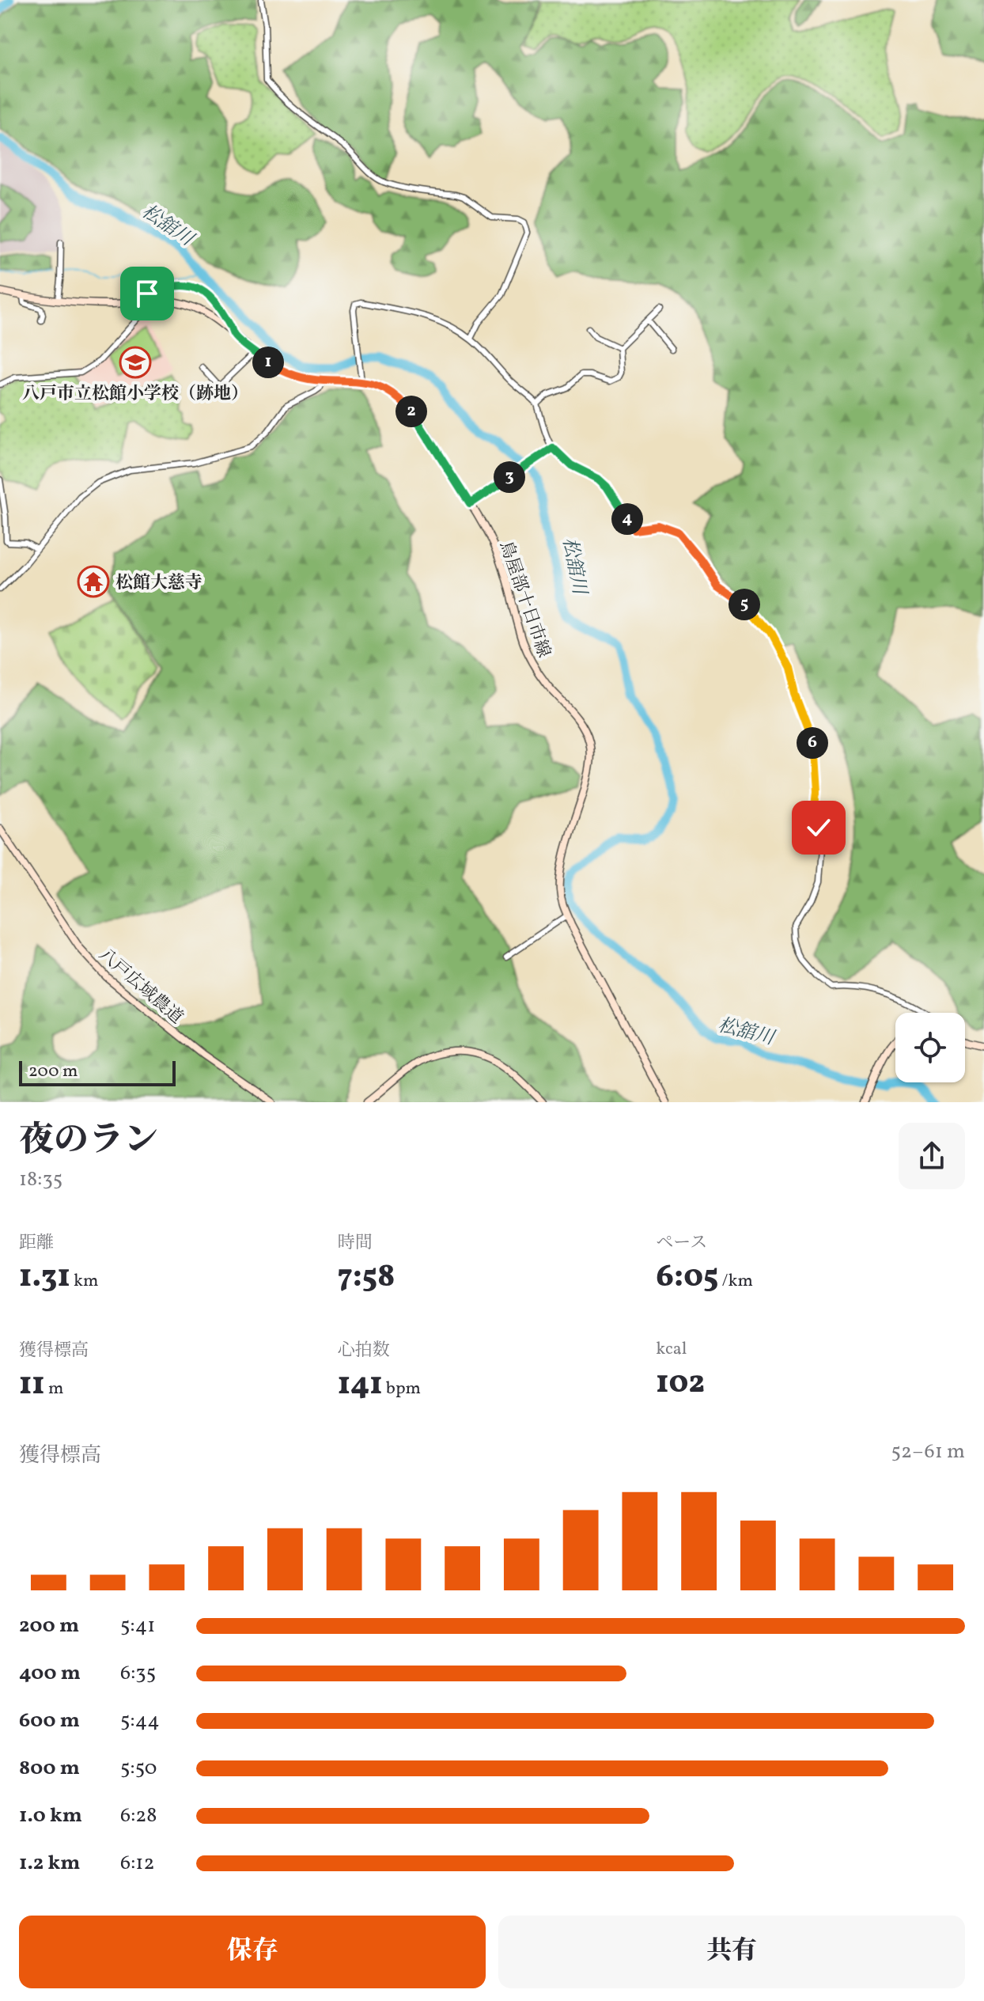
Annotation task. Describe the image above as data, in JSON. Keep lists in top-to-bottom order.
{
  "streets": {
    "main road": ["鳥屋部十日市線", "八戸広域農道"]
  },
  "water": ["松舘川"],
  "places": {
    "school or university": ["八戸市立松館小学校（跡地）"],
    "temple": ["松館大慈寺"]
  },
  "scale_bar": "200 m",
  "page": {
    "pins": [
      "1",
      "2",
      "3",
      "4",
      "5",
      "6"
    ],
    "scale": "200 m",
    "heading": ["夜のラン", "18:35"],
    "stats": [
      ["距離", "1.31 km"],
      ["時間", "7:58"],
      ["ペース", "6:05 /km"],
      ["獲得標高", "11 m"],
      ["心拍数", "141 bpm"],
      ["kcal", "102"]
    ],
    "chart": ["獲得標高", "52–61 m"],
    "list": [
      {
        "name": "200 m",
        "note": "5:41"
      },
      {
        "name": "400 m",
        "note": "6:35"
      },
      {
        "name": "600 m",
        "note": "5:44"
      },
      {
        "name": "800 m",
        "note": "5:50"
      },
      {
        "name": "1.0 km",
        "note": "6:28"
      },
      {
        "name": "1.2 km",
        "note": "6:12"
      }
    ],
    "buttons": ["保存", "共有"]
  }
}
